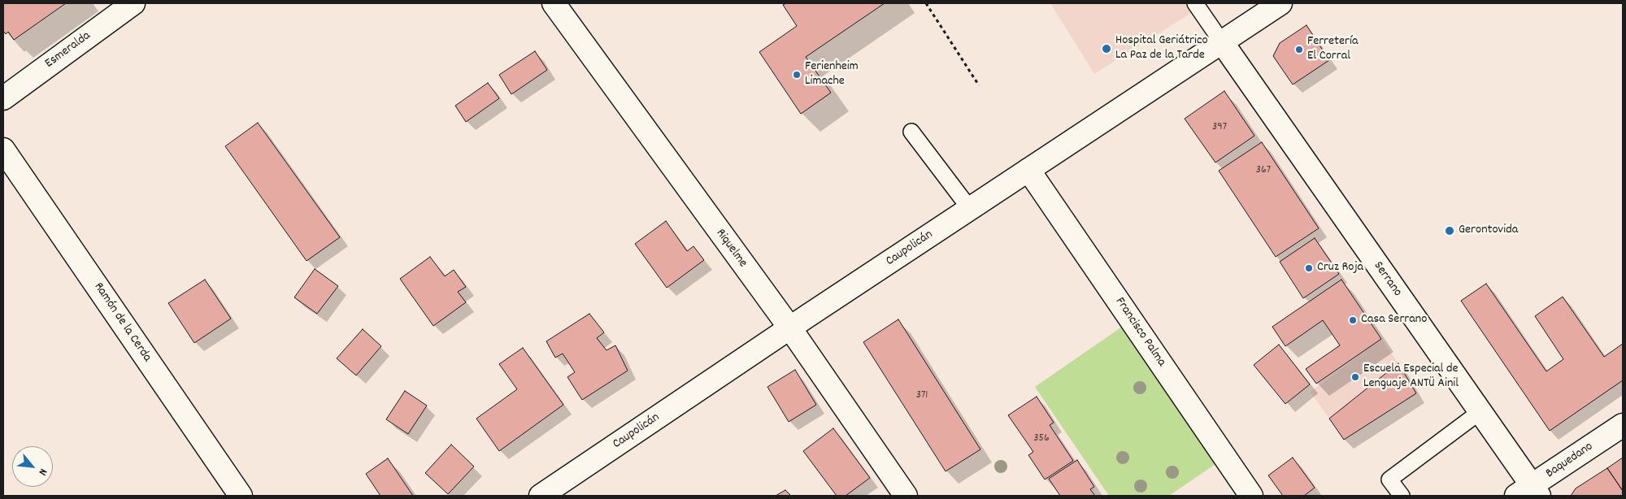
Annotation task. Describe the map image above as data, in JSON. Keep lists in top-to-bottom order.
{
  "streets": {
    "street": [
      "Esmeralda",
      "Riquelme",
      "Caupolicán",
      "Serrano",
      "Ramón de la Cerda",
      "Francisco Palma",
      "Baquedano"
    ]
  },
  "crossings": [
    ["Riquelme", "Caupolicán"],
    ["Caupolicán", "Serrano"],
    ["Caupolicán", "Francisco Palma"],
    ["Serrano", "Baquedano"]
  ],
  "places": [
    "Hospital Geriátrico La Paz de la Tarde",
    "Ferretería El Corral",
    "Ferienheim Limache",
    "Gerontovida",
    "Cruz Roja",
    "Casa Serrano",
    "Escuela Especial de Lenguaje ANTÜ Ainil"
  ],
  "house_numbers": [
    "397",
    "367",
    "371",
    "356"
  ],
  "north": "bottom right"
}
